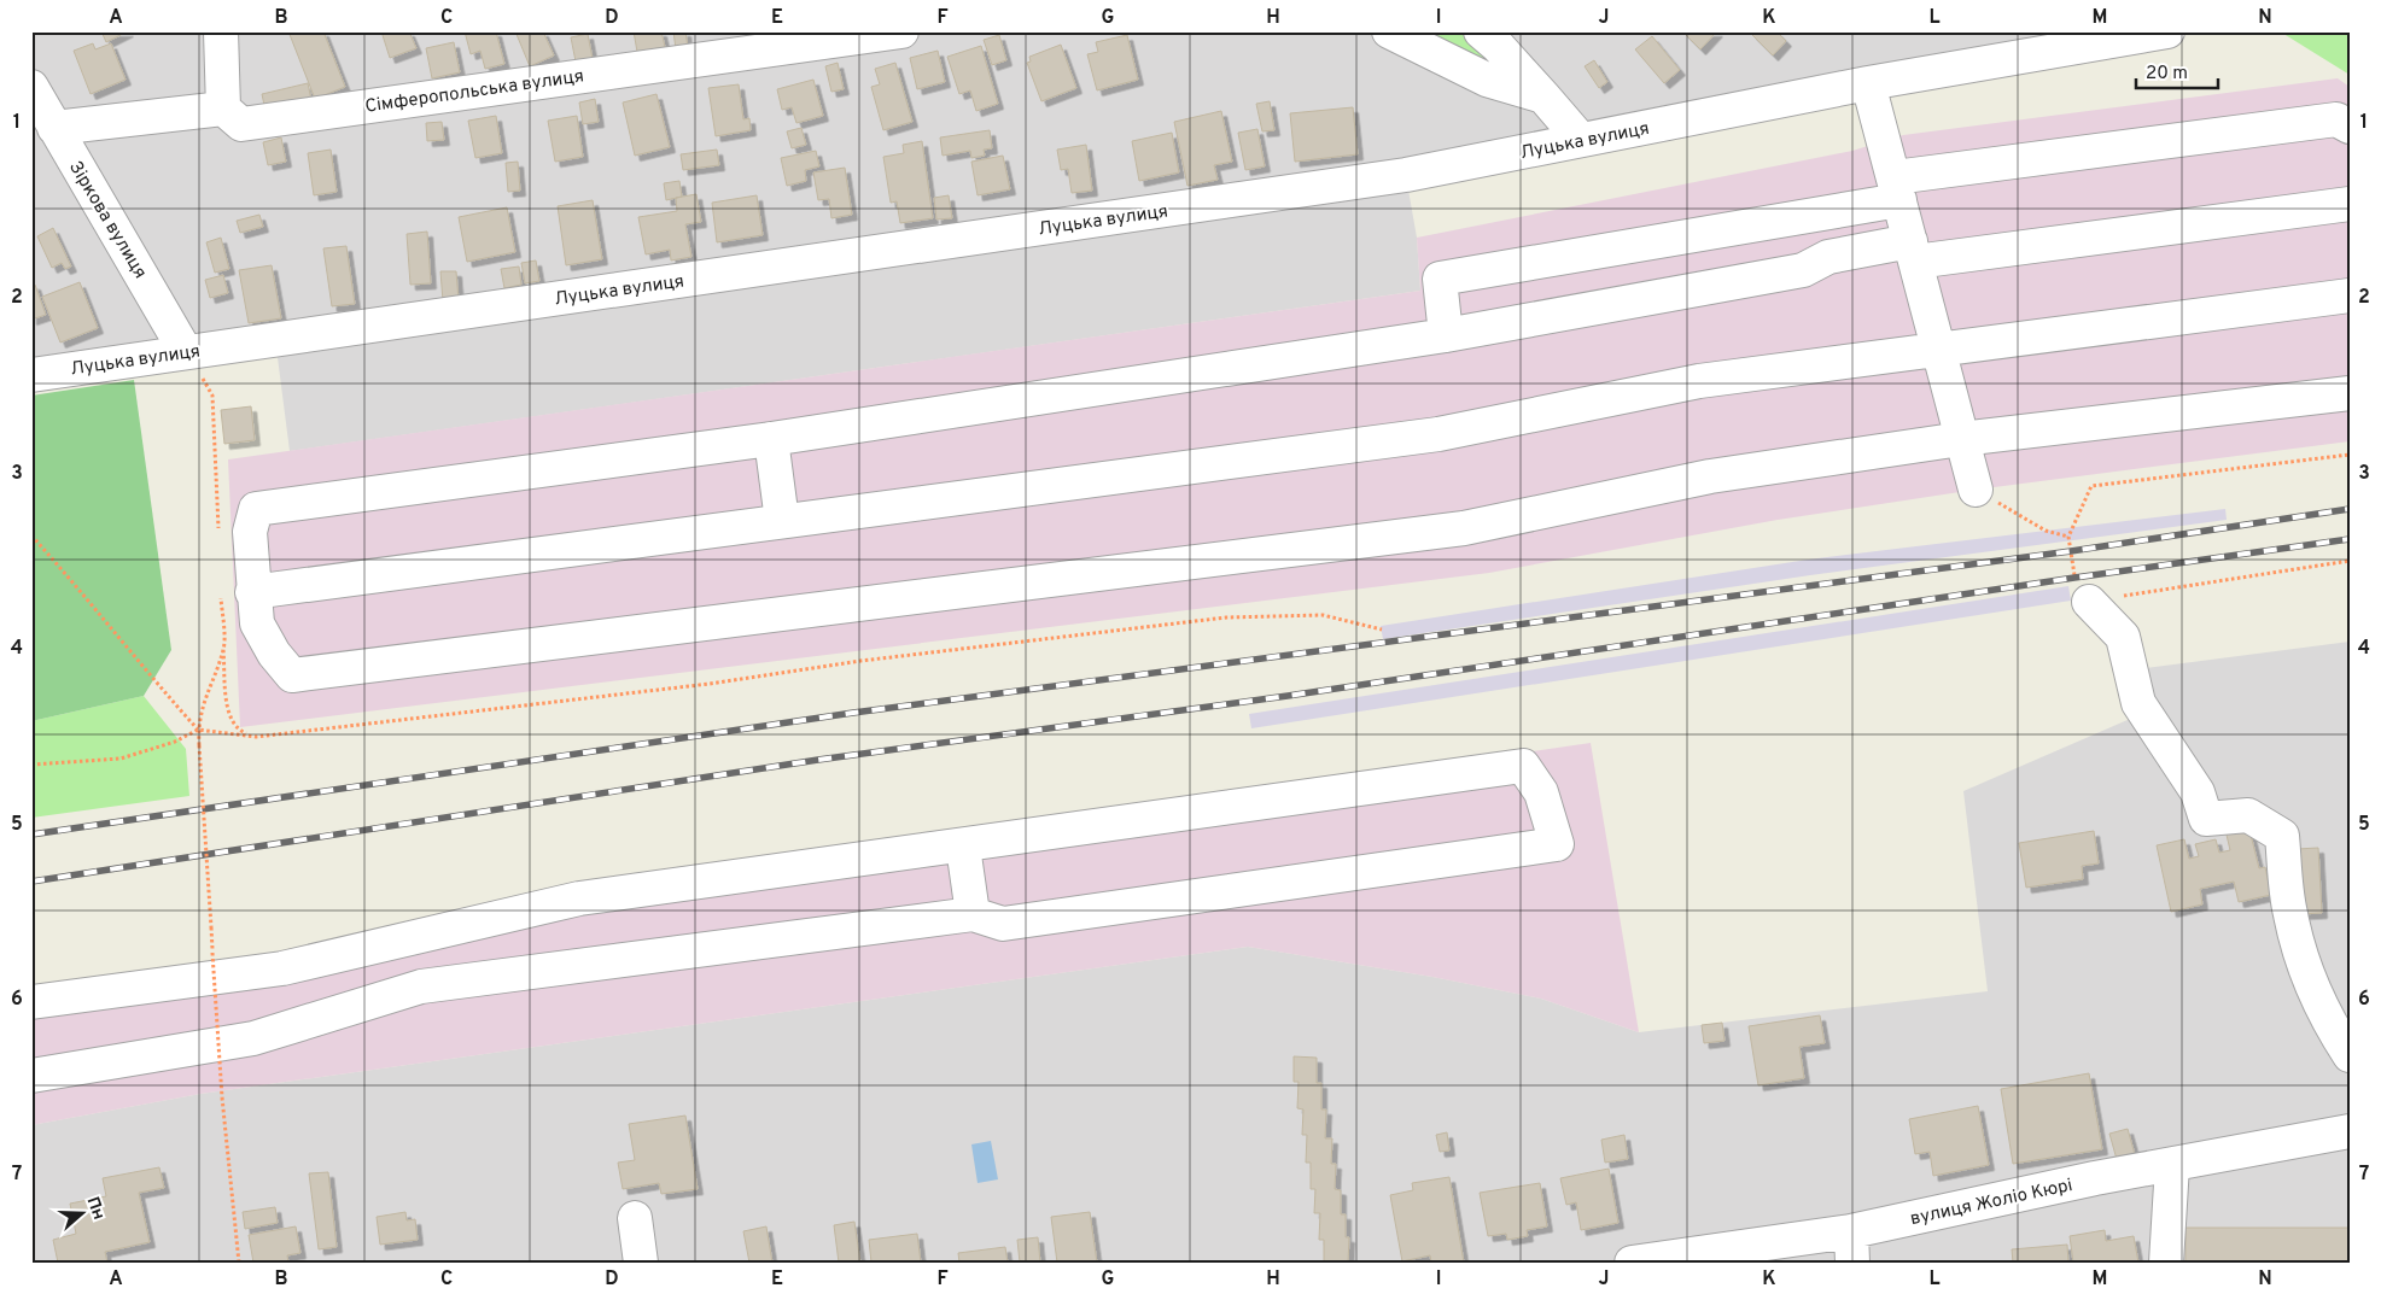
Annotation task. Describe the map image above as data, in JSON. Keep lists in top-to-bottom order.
{
  "streets": {
    "street": [
      "Сімферопольська вулиця",
      "Луцька вулиця",
      "Зіркова вулиця",
      "вулиця Жоліо Кюрі"
    ]
  },
  "crossings": [
    ["Луцька вулиця", "Зіркова вулиця"]
  ],
  "scale_bar": "20 m",
  "north": "right",
  "grid": {
    "columns": [
      "A",
      "B",
      "C",
      "D",
      "E",
      "F",
      "G",
      "H",
      "I",
      "J",
      "K",
      "L",
      "M",
      "N"
    ],
    "rows": [
      "1",
      "2",
      "3",
      "4",
      "5",
      "6",
      "7"
    ]
  }
}
